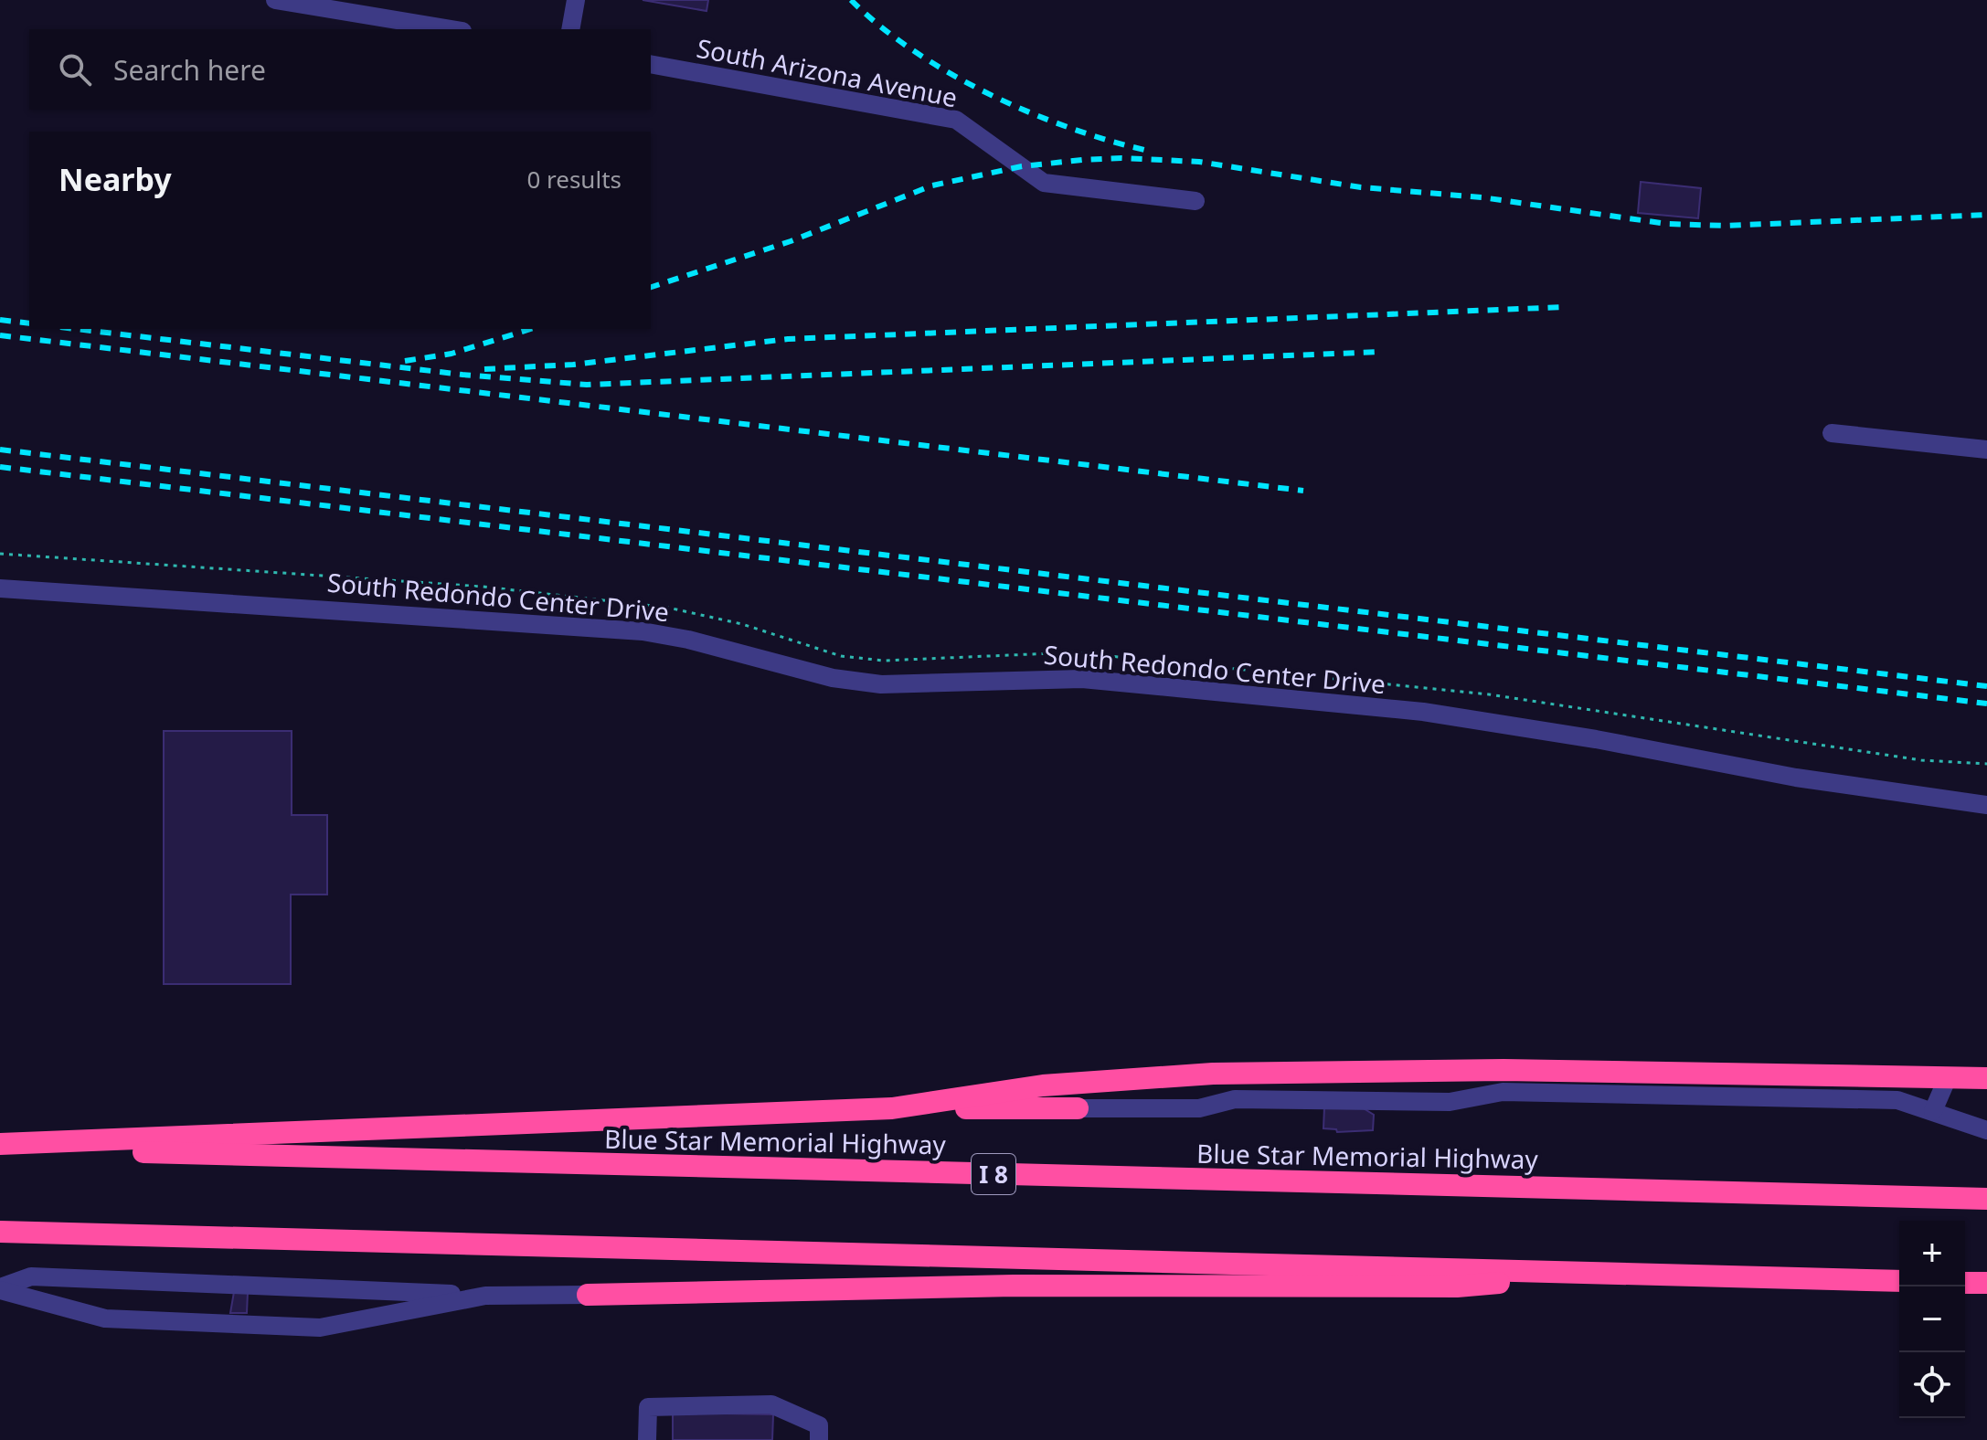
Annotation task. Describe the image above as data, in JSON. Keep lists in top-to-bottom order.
{
  "streets": {
    "highway": ["Blue Star Memorial Highway", "I 8"],
    "street": ["South Arizona Avenue", "South Redondo Center Drive"]
  },
  "page": {
    "search": "Search here",
    "heading": ["Nearby", "0 results"],
    "map_buttons": ["+", "−"]
  }
}
